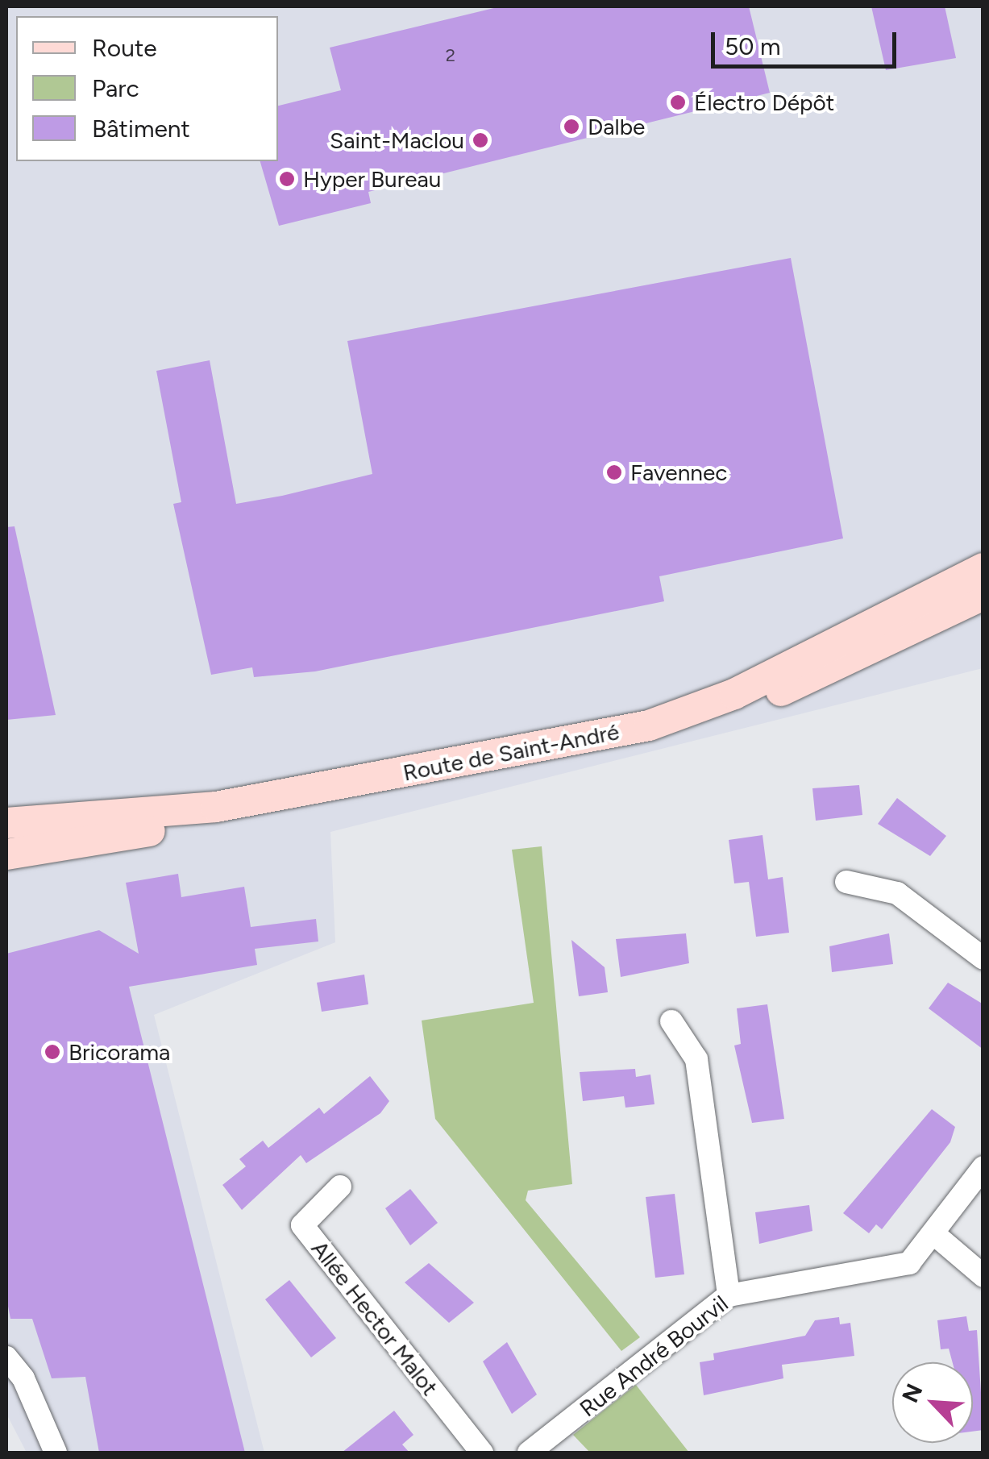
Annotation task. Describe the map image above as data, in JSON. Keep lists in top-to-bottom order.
{
  "streets": {
    "main road": ["Route de Saint-André"],
    "street": ["Allée Hector Malot", "Rue André Bourvil"]
  },
  "places": [
    "Électro Dépôt",
    "Dalbe",
    "Saint-Maclou",
    "Hyper Bureau",
    "Favennec",
    "Bricorama"
  ],
  "house_numbers": ["2"],
  "legend": ["Route", "Parc", "Bâtiment"],
  "scale_bar": "50 m",
  "north": "top left"
}
